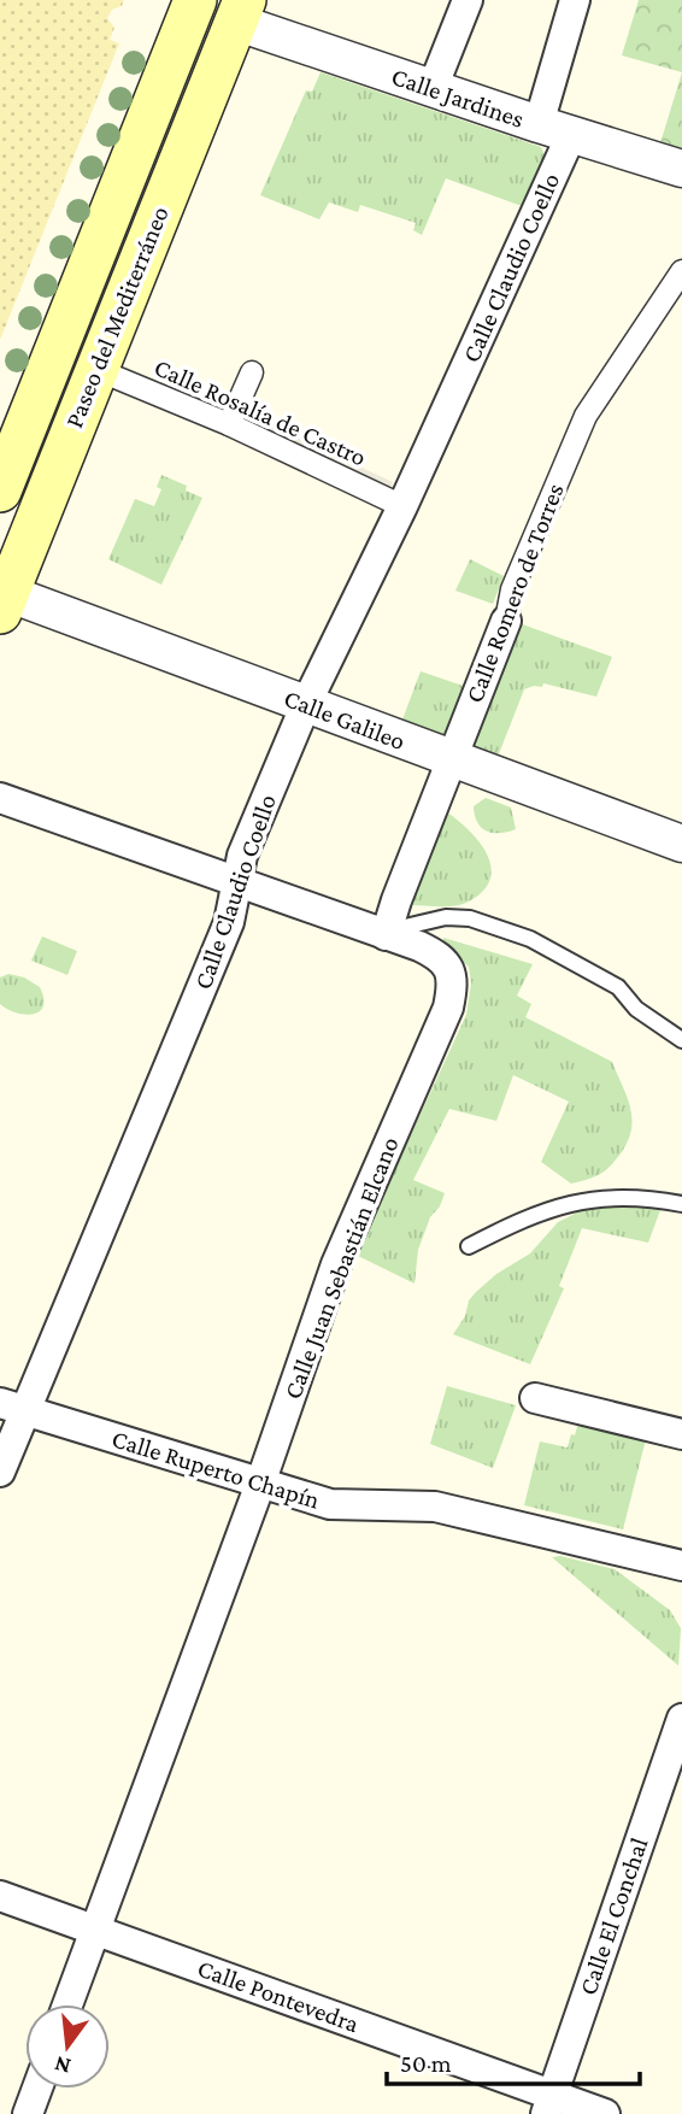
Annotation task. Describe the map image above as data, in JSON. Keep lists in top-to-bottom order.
{
  "streets": {
    "main road": ["Paseo del Mediterráneo"],
    "street": [
      "Calle Jardines",
      "Calle Claudio Coello",
      "Calle Rosalía de Castro",
      "Calle Romero de Torres",
      "Calle Galileo",
      "Calle Juan Sebastián Elcano",
      "Calle Ruperto Chapín",
      "Calle El Conchal",
      "Calle Pontevedra"
    ]
  },
  "crossings": [
    ["Calle Jardines", "Calle Claudio Coello"],
    ["Calle Jardines", "Paseo del Mediterráneo"],
    ["Calle Claudio Coello", "Calle Rosalía de Castro"],
    ["Calle Claudio Coello", "Calle Galileo"],
    ["Calle Claudio Coello", "Calle Juan Sebastián Elcano"],
    ["Calle Claudio Coello", "Calle Ruperto Chapín"],
    ["Paseo del Mediterráneo", "Calle Rosalía de Castro"],
    ["Paseo del Mediterráneo", "Calle Galileo"],
    ["Calle Romero de Torres", "Calle Galileo"],
    ["Calle Romero de Torres", "Calle Juan Sebastián Elcano"],
    ["Calle Juan Sebastián Elcano", "Calle Ruperto Chapín"],
    ["Calle Juan Sebastián Elcano", "Calle Pontevedra"],
    ["Calle El Conchal", "Calle Pontevedra"]
  ],
  "scale_bar": "50 m",
  "north": "bottom"
}
